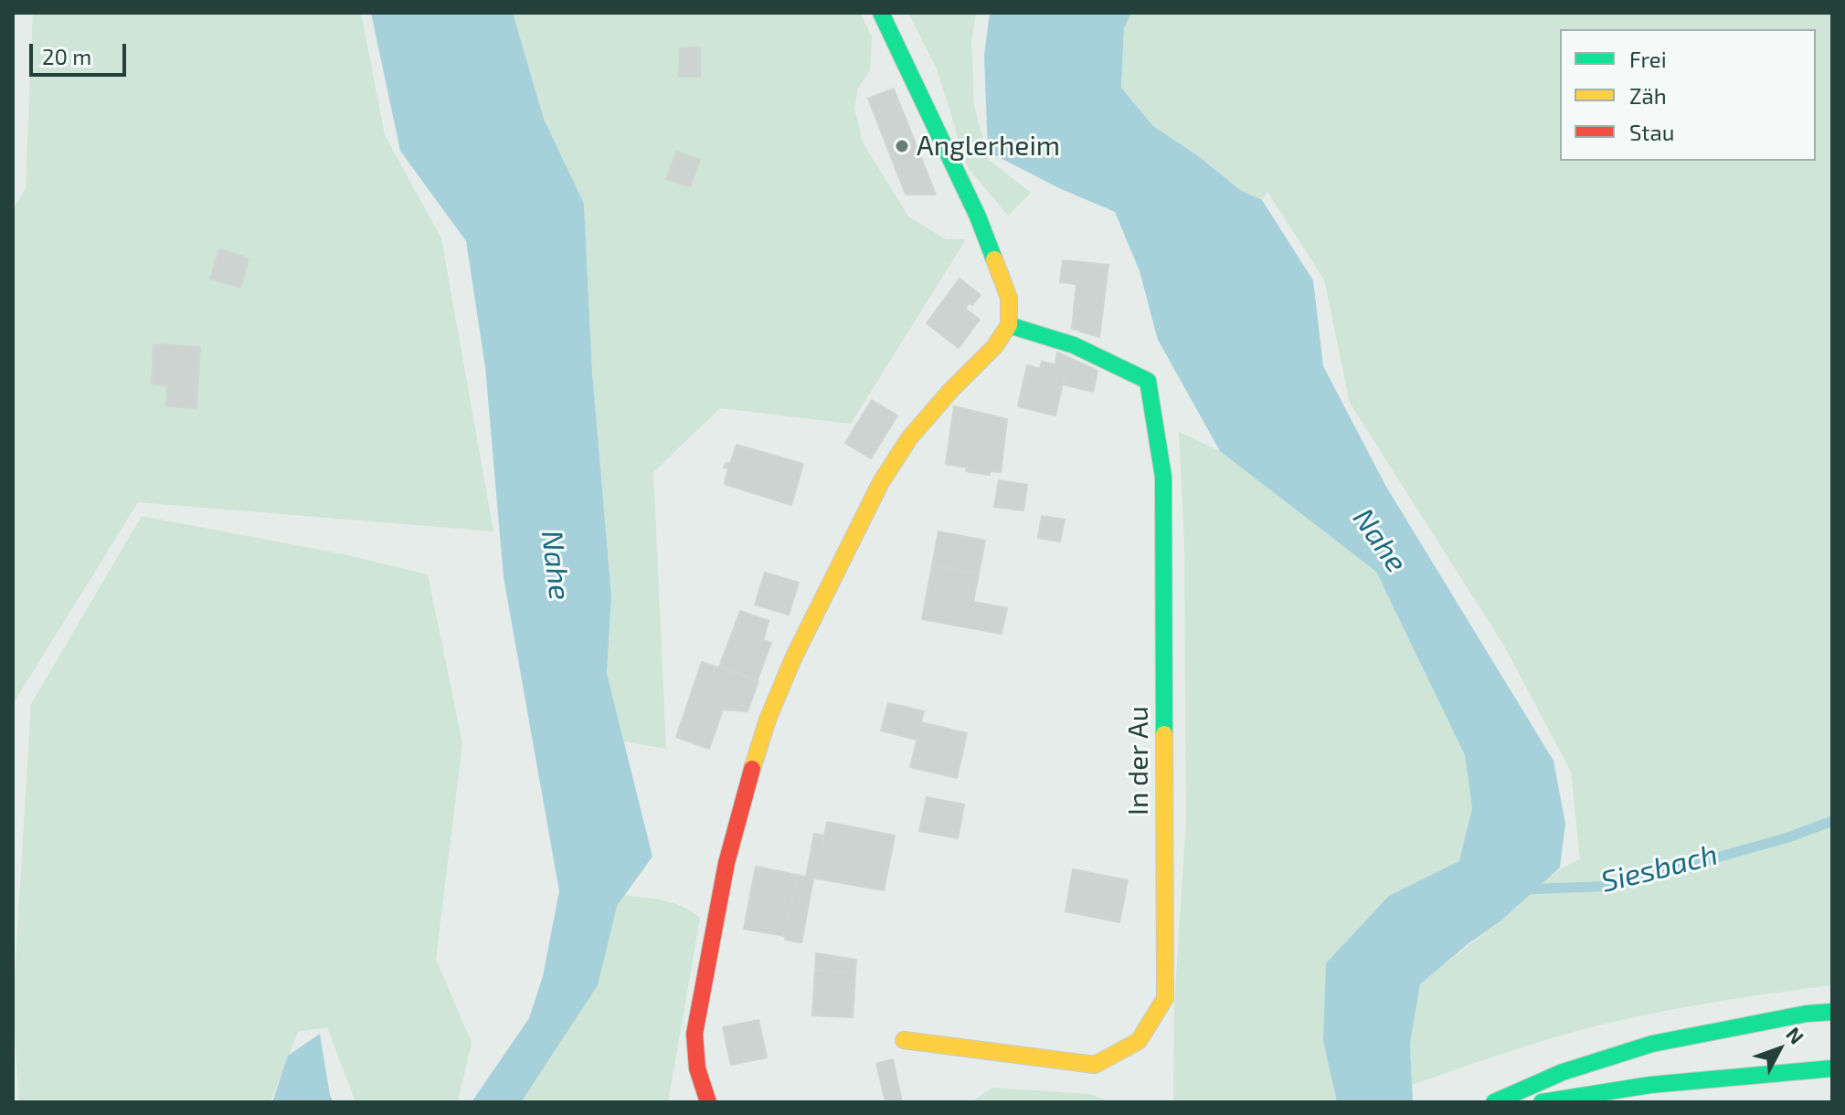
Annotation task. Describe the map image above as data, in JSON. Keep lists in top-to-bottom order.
{
  "streets": {
    "street": ["In der Au"]
  },
  "water": ["Nahe", "Siesbach"],
  "places": ["Anglerheim"],
  "legend": ["Frei", "Zäh", "Stau"],
  "scale_bar": "20 m",
  "north": "top right"
}
